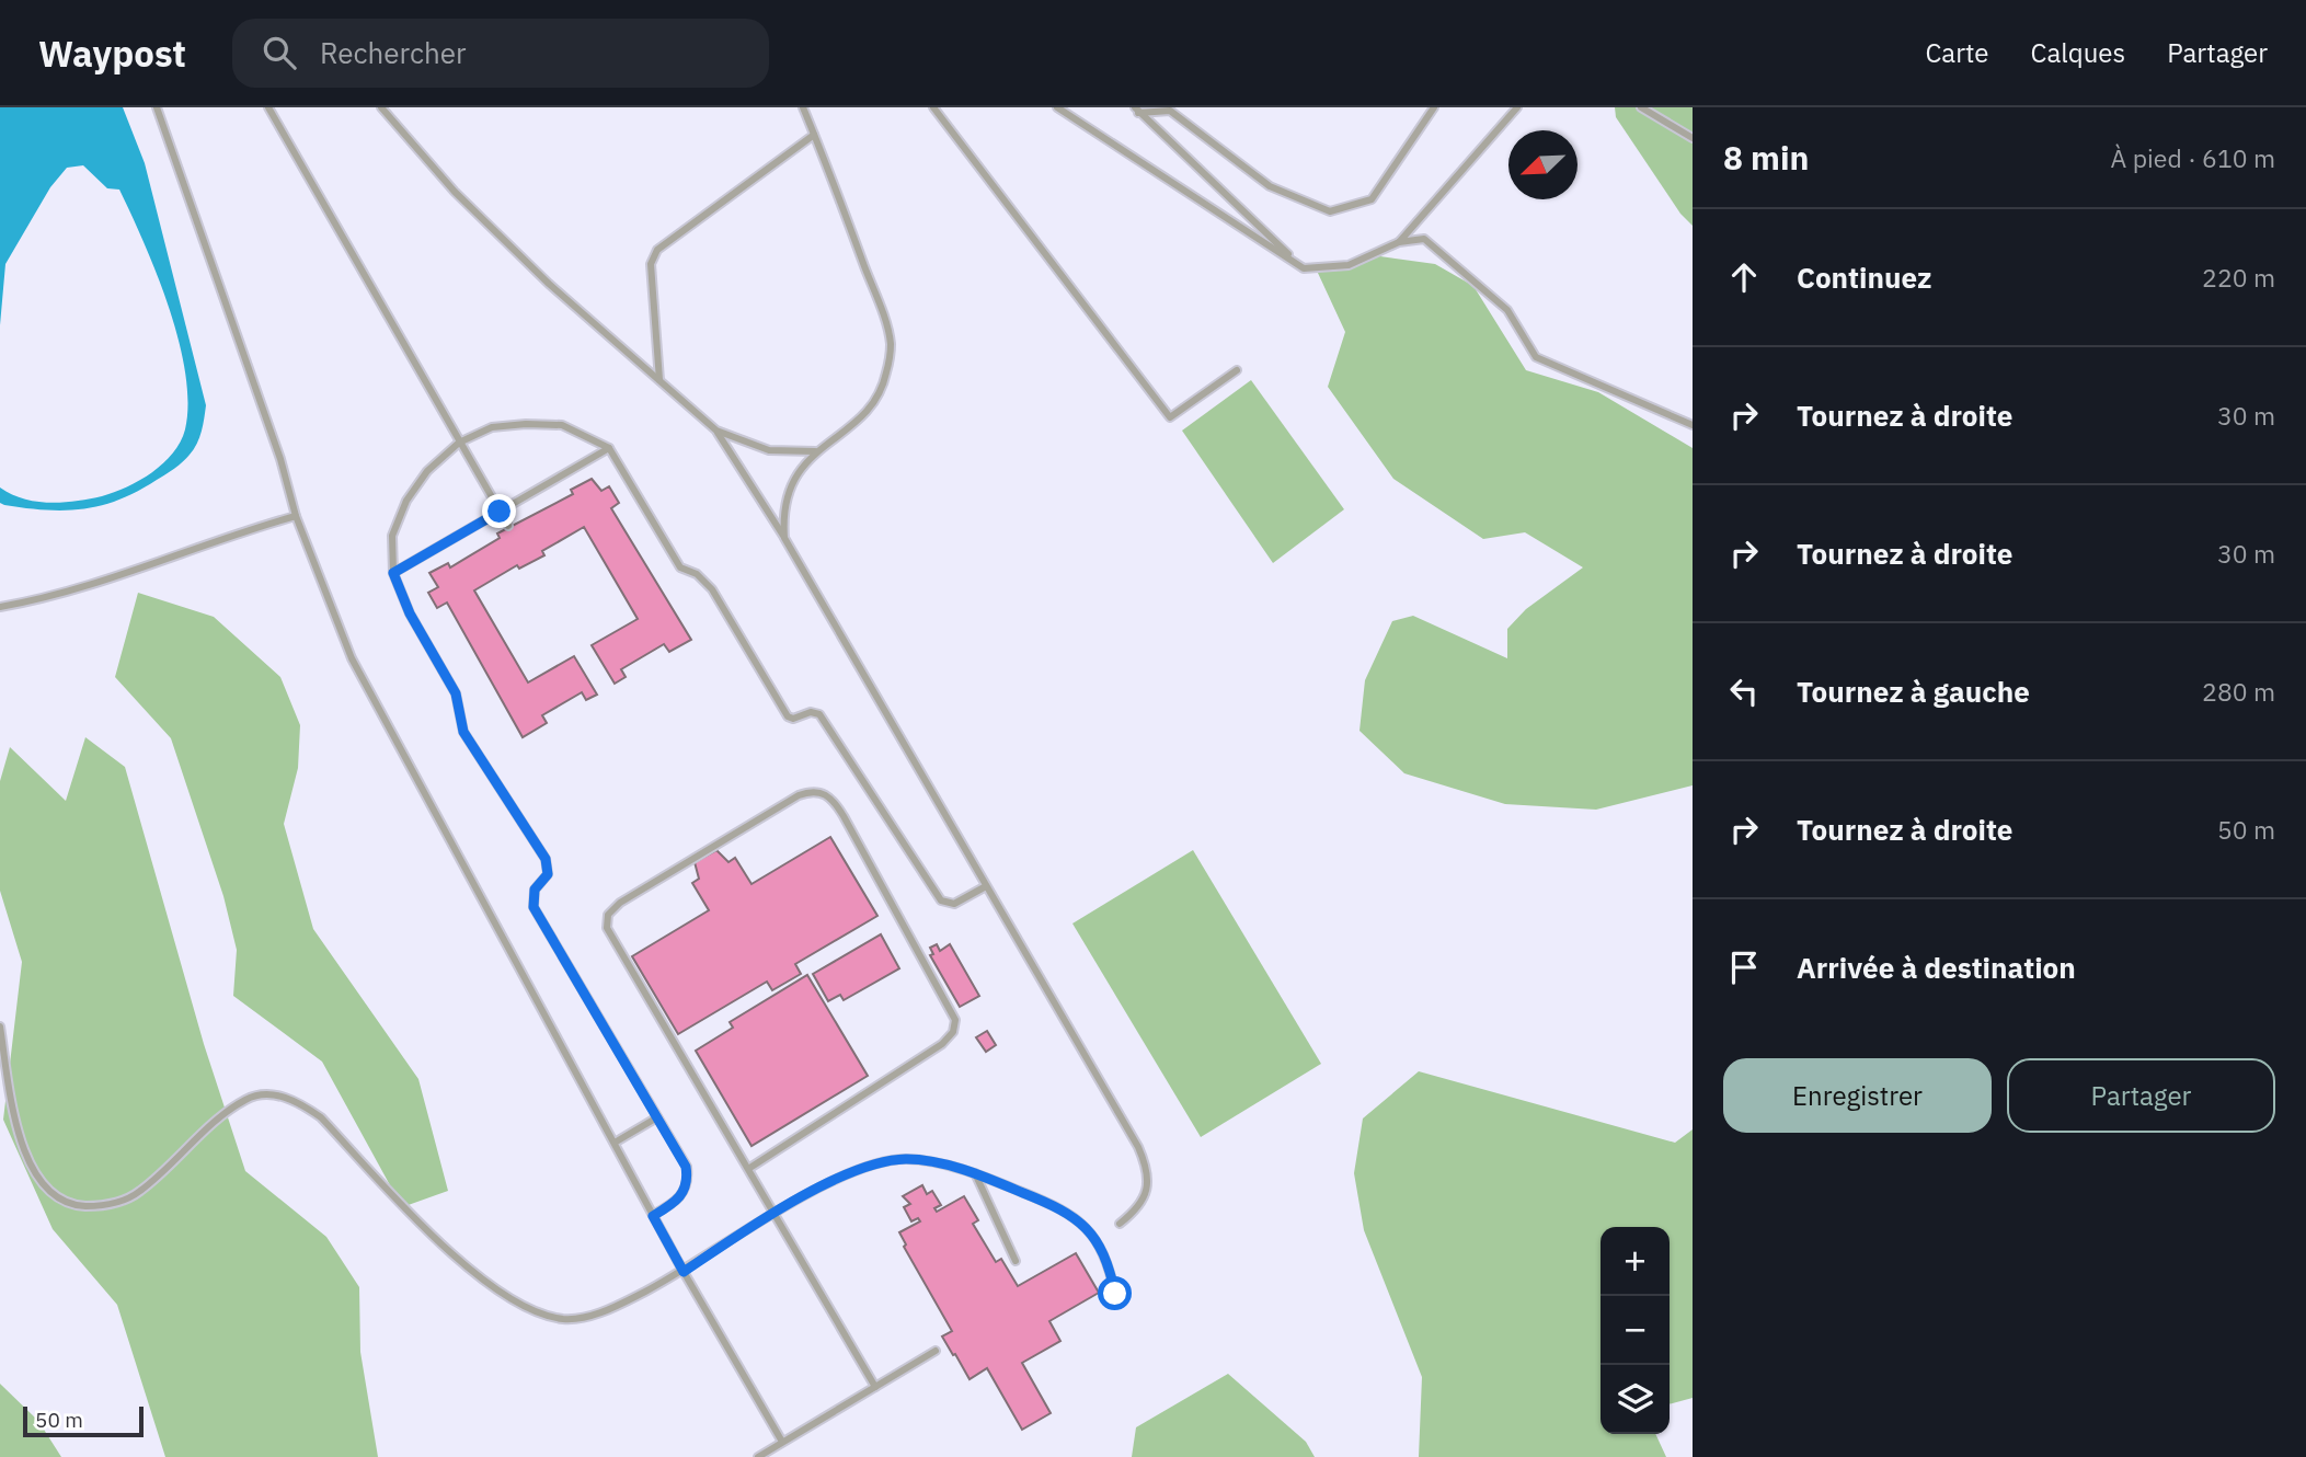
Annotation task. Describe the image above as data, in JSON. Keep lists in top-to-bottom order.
{
  "scale_bar": "50 m",
  "north": "bottom left",
  "page": {
    "header": "Waypost",
    "search": "Rechercher",
    "nav": ["Carte", "Calques", "Partager"],
    "heading": ["8 min", "À pied · 610 m"],
    "list": [
      ["Continuez", "220 m"],
      ["Tournez à droite", "30 m"],
      ["Tournez à droite", "30 m"],
      ["Tournez à gauche", "280 m"],
      ["Tournez à droite", "50 m"],
      "Arrivée à destination"
    ],
    "buttons": ["Enregistrer", "Partager"],
    "map_buttons": ["+", "−"],
    "scale": "50 m"
  }
}
